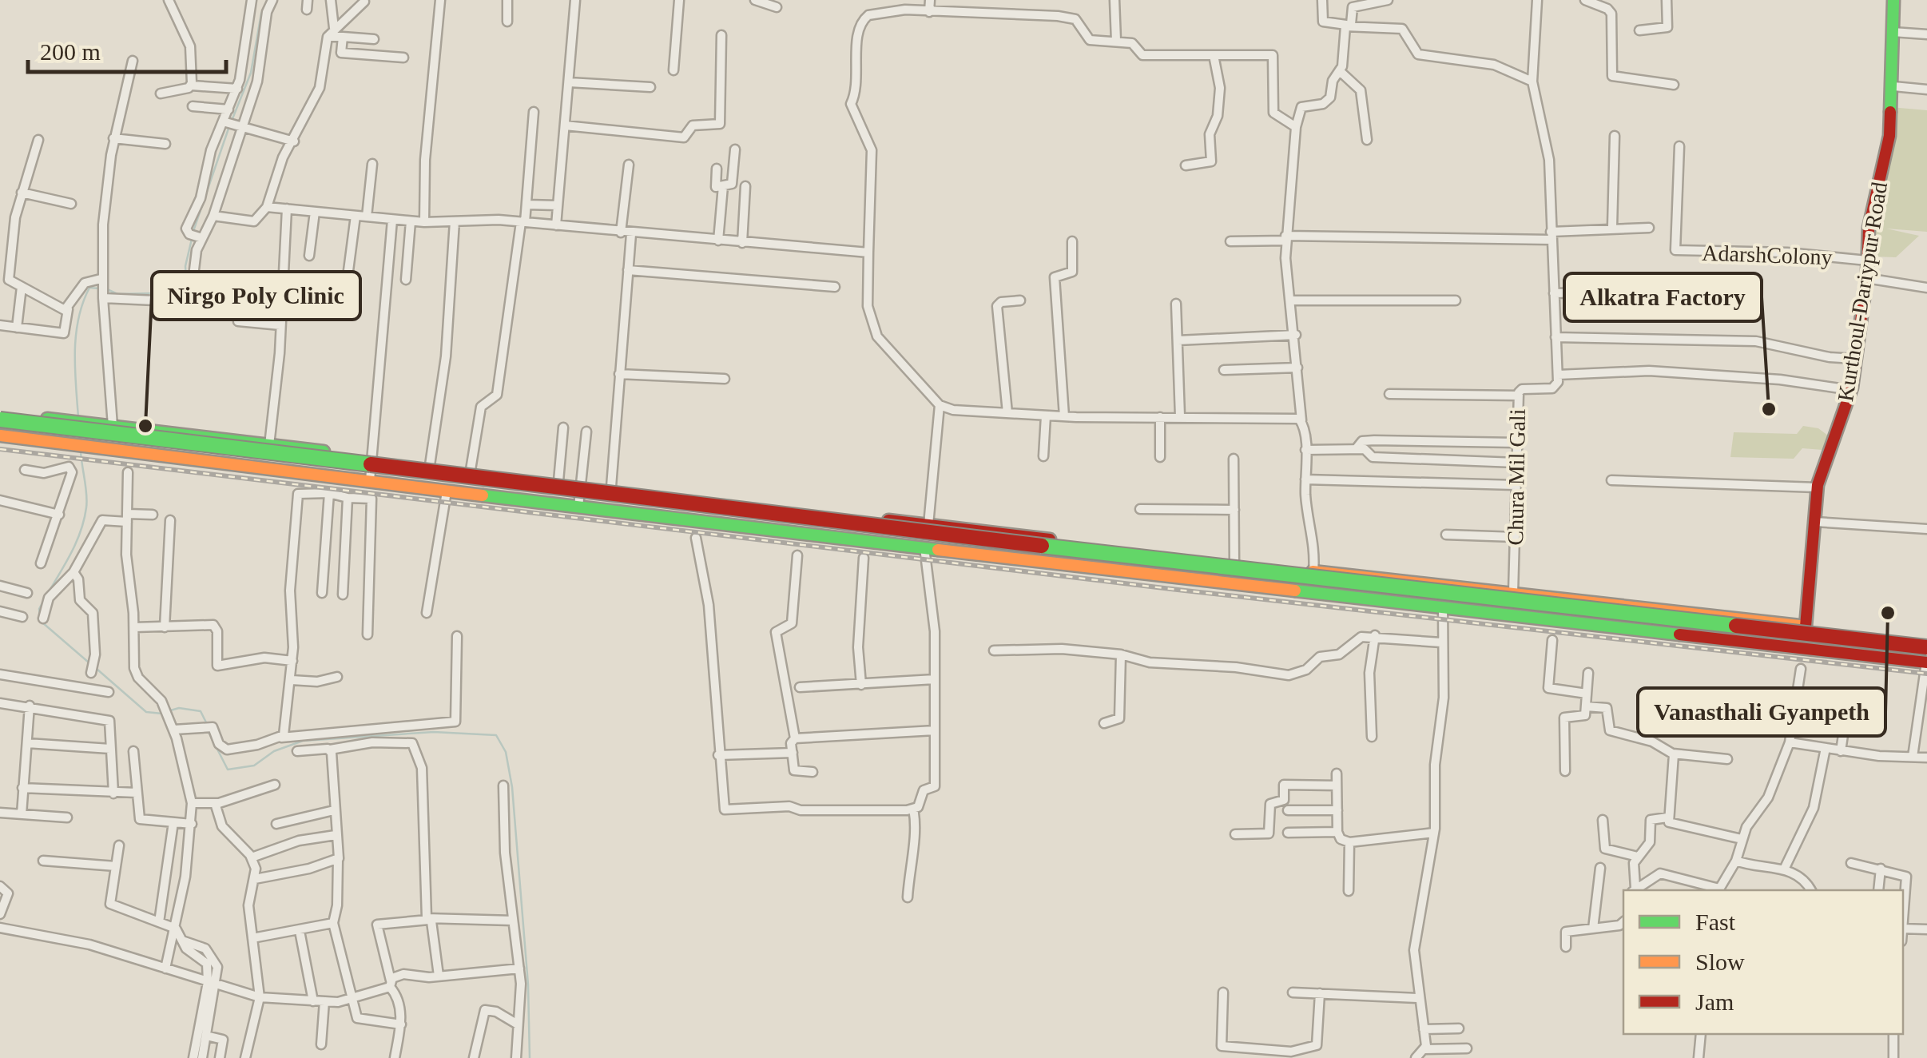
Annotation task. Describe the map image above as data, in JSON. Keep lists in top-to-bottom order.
{
  "streets": {
    "main road": ["Kurthoul-Dariypur Road"],
    "street": ["AdarshColony", "Chura Mil Gali"]
  },
  "crossings": [
    ["AdarshColony", "Kurthoul-Dariypur Road"]
  ],
  "places": ["Alkatra Factory", "Nirgo Poly Clinic", "Vanasthali Gyanpeth"],
  "legend": ["Fast", "Slow", "Jam"],
  "scale_bar": "200 m"
}
